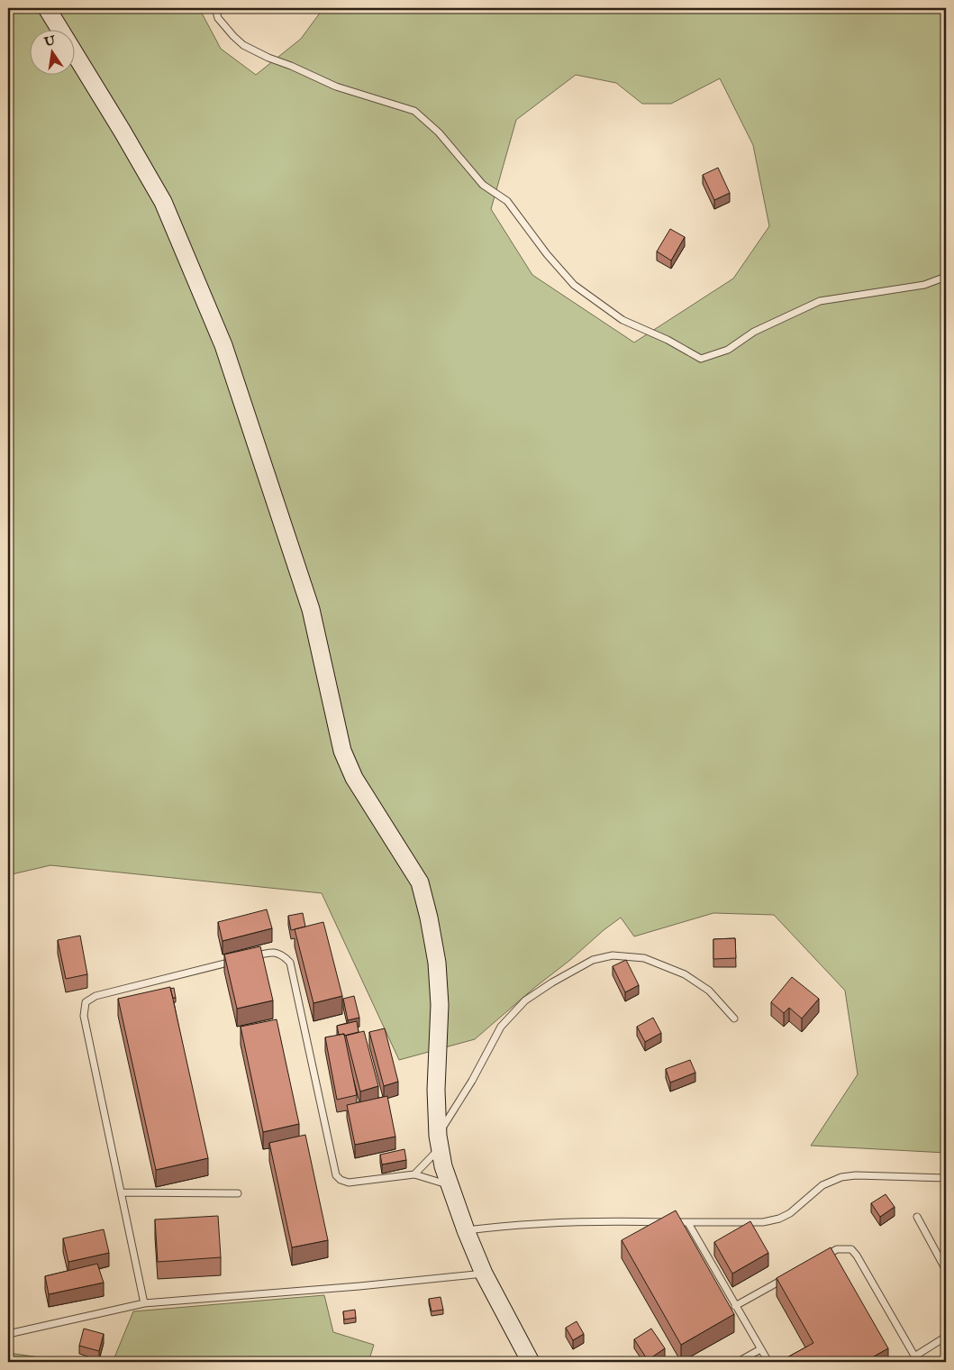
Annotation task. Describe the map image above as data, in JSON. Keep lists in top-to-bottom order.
{
  "north": "top"
}
